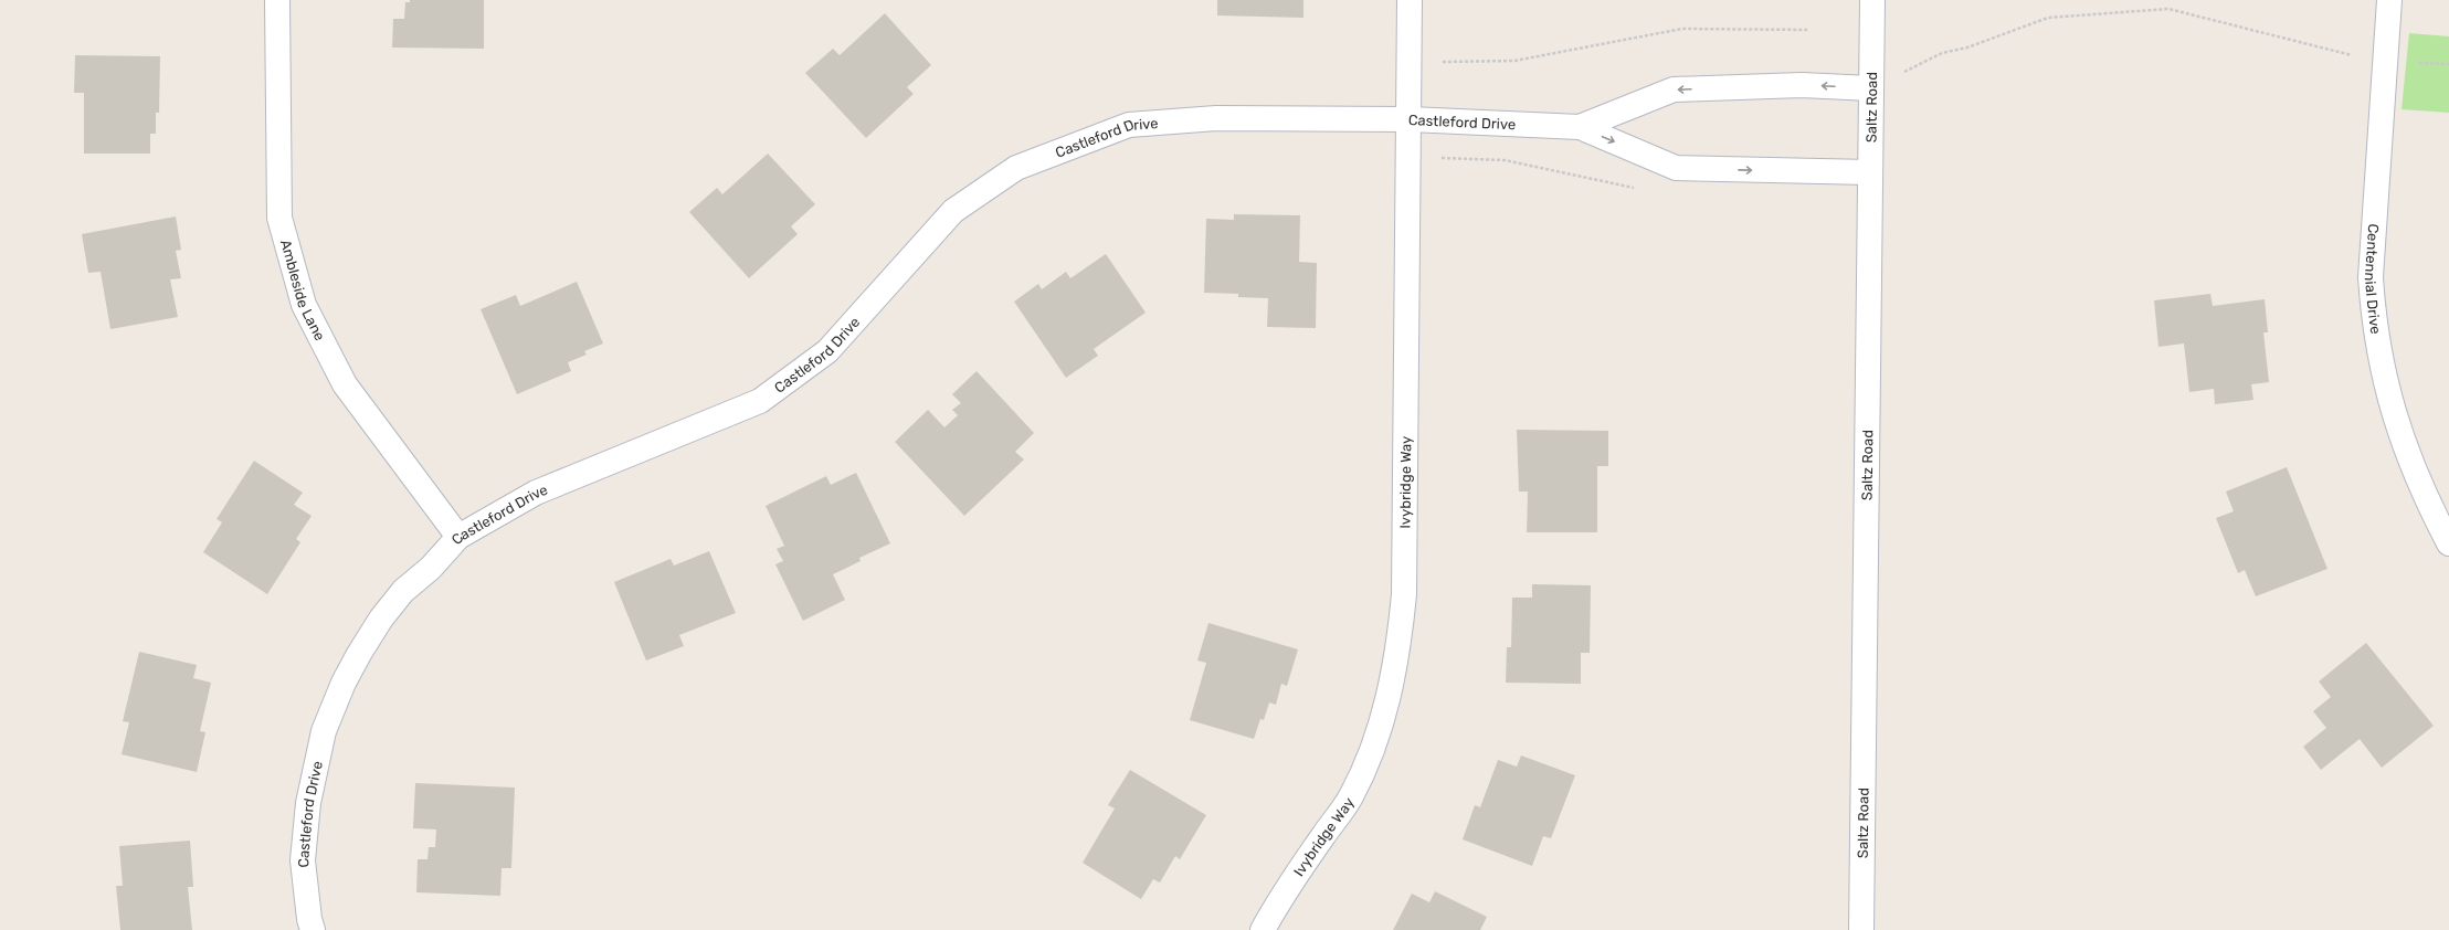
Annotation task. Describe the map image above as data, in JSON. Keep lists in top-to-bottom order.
{
  "streets": {
    "street": [
      "Saltz Road",
      "Castleford Drive",
      "Centennial Drive",
      "Ambleside Lane",
      "Ivybridge Way"
    ]
  },
  "crossings": [
    ["Saltz Road", "Castleford Drive"],
    ["Castleford Drive", "Ambleside Lane"],
    ["Castleford Drive", "Ivybridge Way"]
  ]
}
